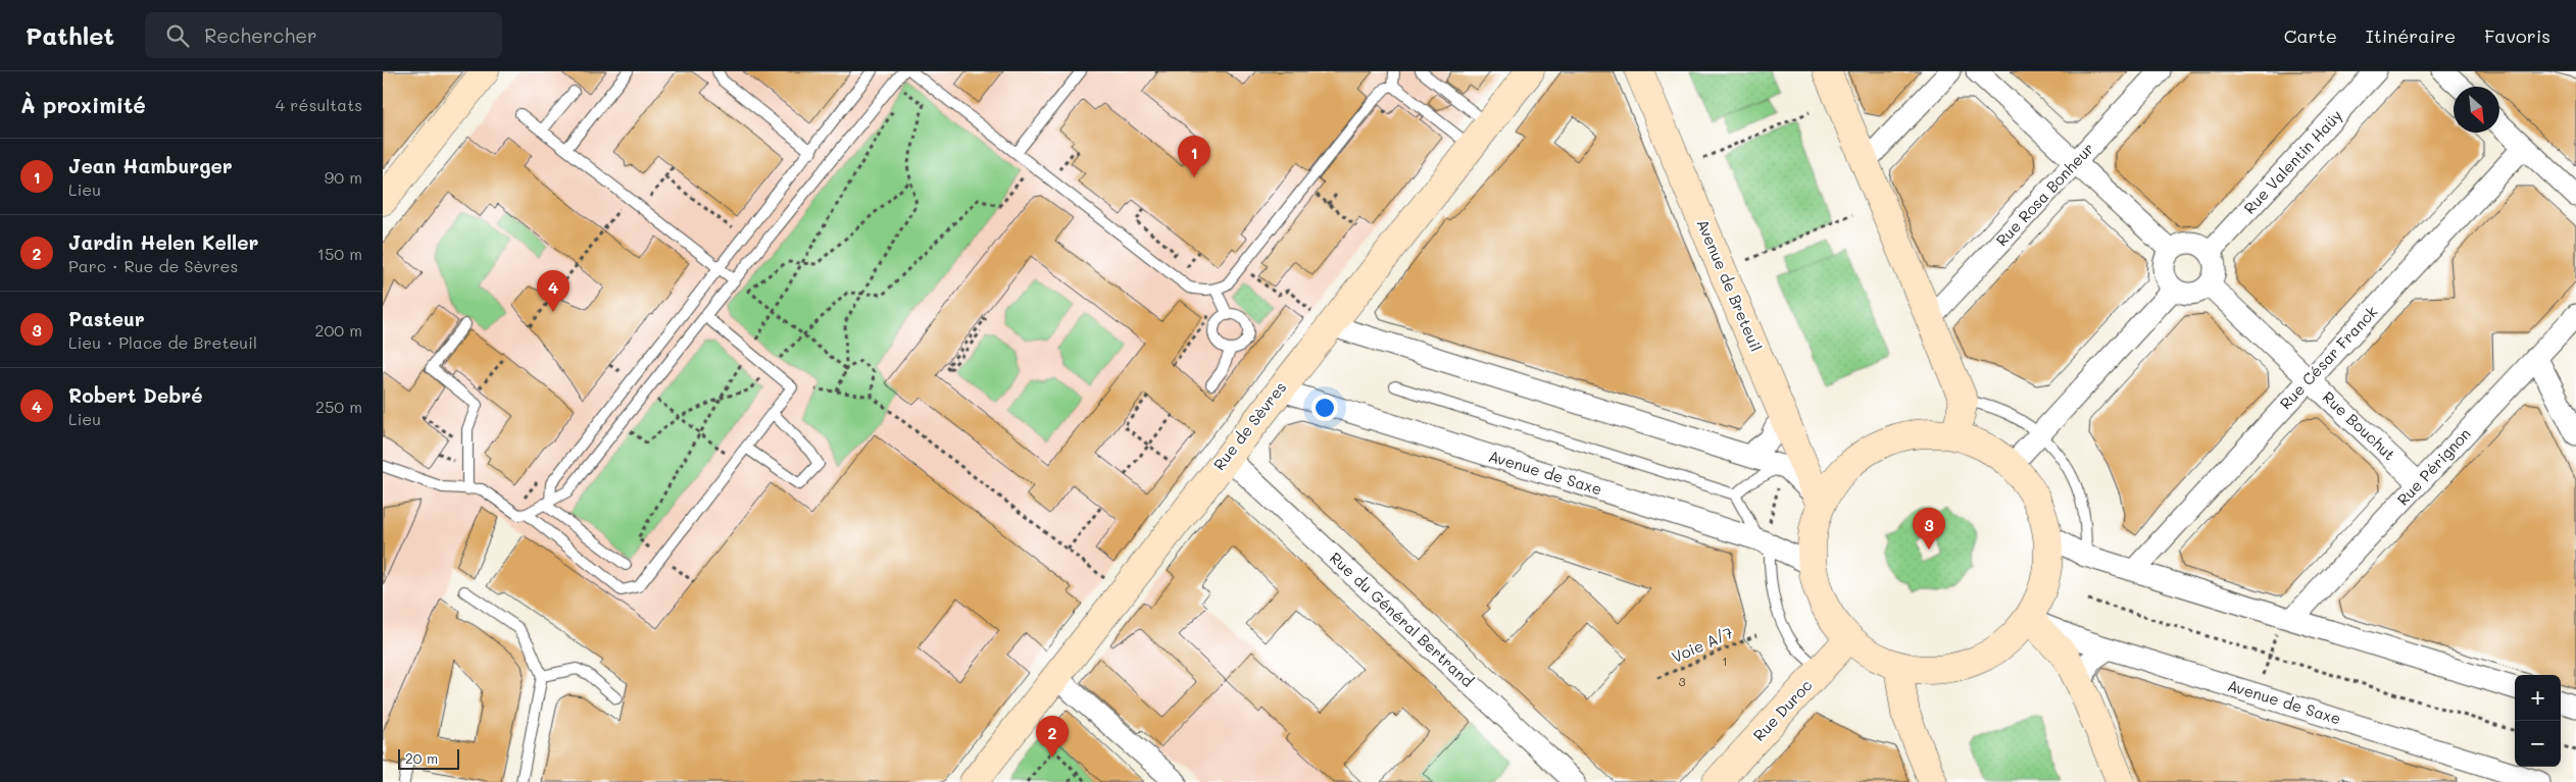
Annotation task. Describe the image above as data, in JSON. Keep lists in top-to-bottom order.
{
  "streets": {
    "street": [
      "Rue Valentin Haüy",
      "Rue Rosa Bonheur",
      "Avenue de Breteuil",
      "Rue César Franck",
      "Rue de Sèvres",
      "Rue Bouchut",
      "Rue Pérignon",
      "Avenue de Saxe",
      "Rue du Général Bertrand",
      "Rue Duroc"
    ],
    "path": ["Voie A/7"]
  },
  "crossings": [
    ["Rue Valentin Haüy", "Rue Bouchut"],
    ["Rue César Franck", "Rue Bouchut"],
    ["Rue de Sèvres", "Avenue de Saxe"],
    ["Rue de Sèvres", "Rue du Général Bertrand"],
    ["Rue Bouchut", "Rue Pérignon"]
  ],
  "house_numbers": ["1", "3"],
  "scale_bar": "20 m",
  "north": "bottom right",
  "page": {
    "header": "Pathlet",
    "search": "Rechercher",
    "nav": ["Carte", "Itinéraire", "Favoris"],
    "heading": ["À proximité", "4 résultats"],
    "pins": [
      "1",
      "4",
      "3",
      "2"
    ],
    "list": [
      {
        "mark": "1",
        "name": "Jean Hamburger",
        "note": "Lieu",
        "value": "90 m"
      },
      {
        "mark": "2",
        "name": "Jardin Helen Keller",
        "note": "Parc · Rue de Sèvres",
        "value": "150 m"
      },
      {
        "mark": "3",
        "name": "Pasteur",
        "note": "Lieu · Place de Breteuil",
        "value": "200 m"
      },
      {
        "mark": "4",
        "name": "Robert Debré",
        "note": "Lieu",
        "value": "250 m"
      }
    ],
    "map_buttons": ["+", "−"],
    "scale": "20 m"
  }
}
